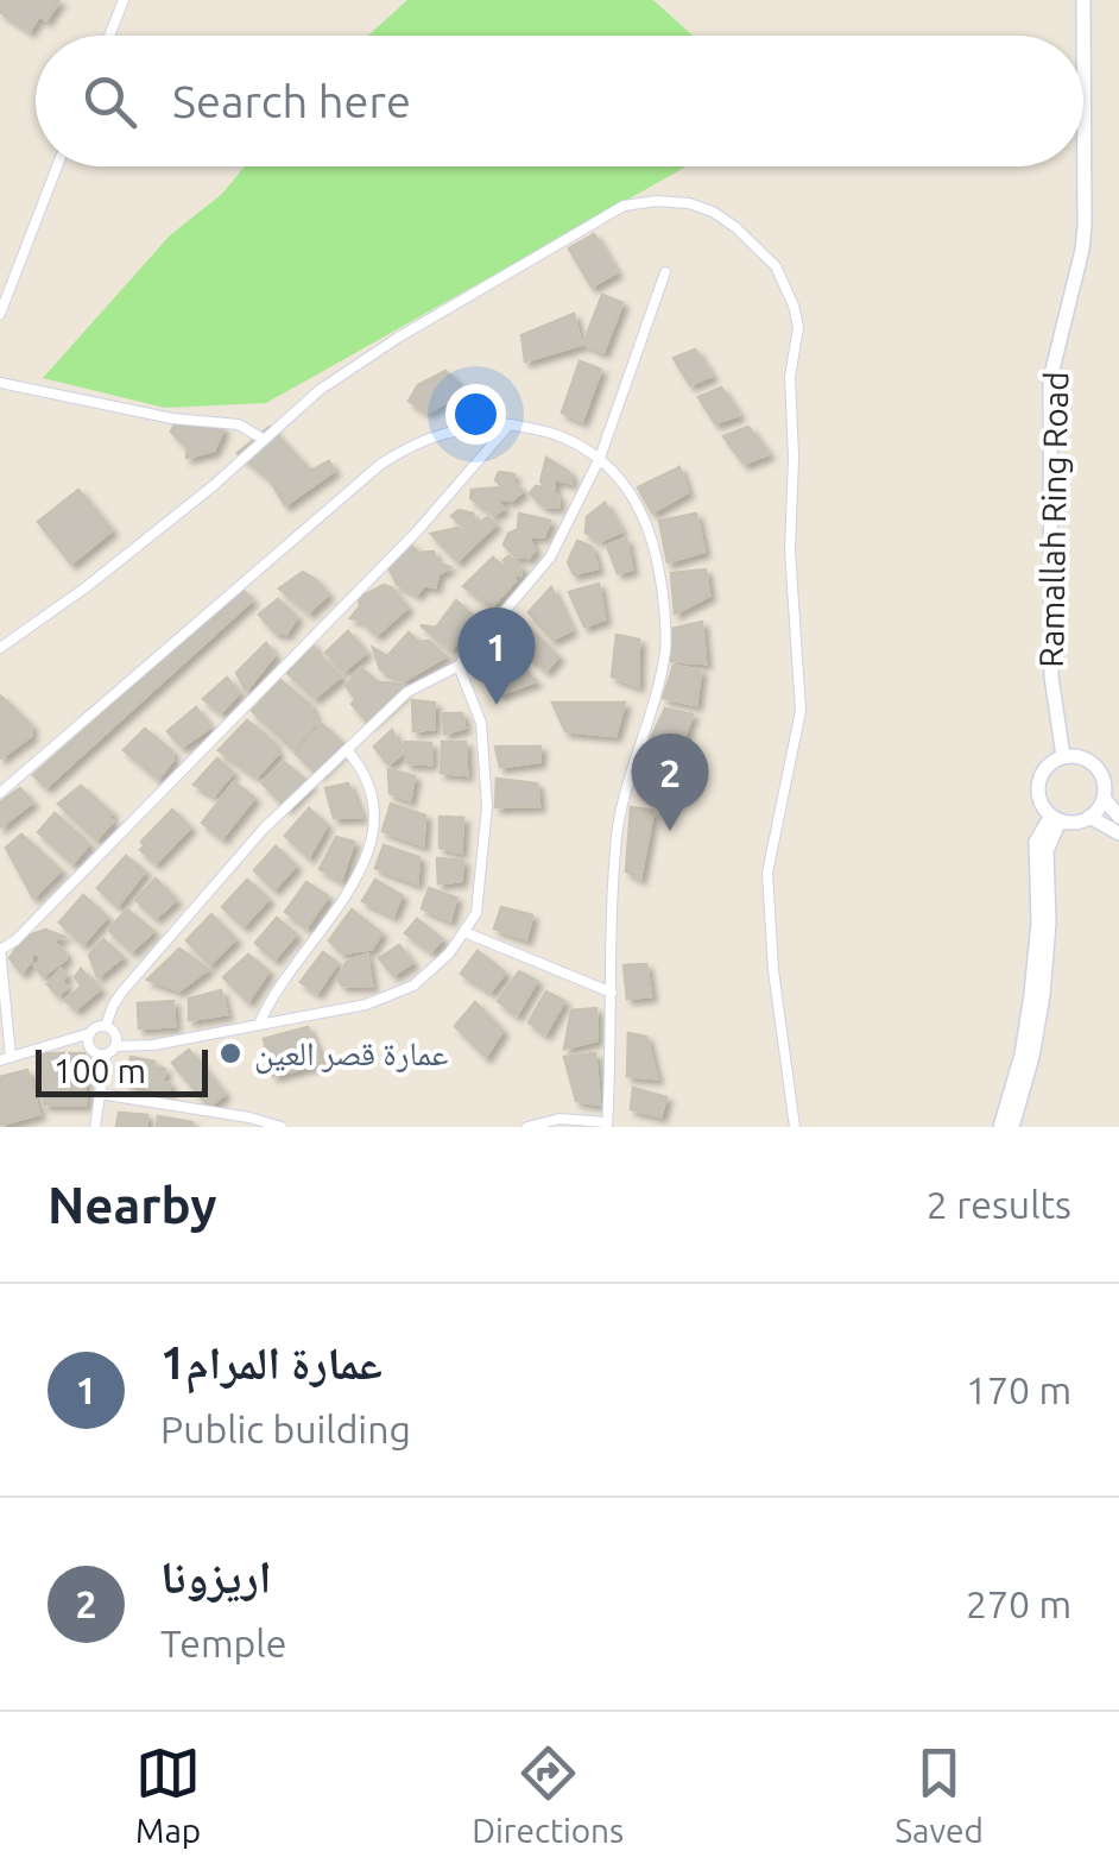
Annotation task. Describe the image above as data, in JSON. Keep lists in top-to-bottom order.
{
  "streets": {
    "street": ["Ramallah Ring Road"]
  },
  "places": ["عمارة قصر العين"],
  "scale_bar": "100 m",
  "page": {
    "search": "Search here",
    "pins": ["1", "2"],
    "scale": "100 m",
    "heading": ["Nearby", "2 results"],
    "list": [
      {
        "mark": "1",
        "name": "عمارة المرام1",
        "note": "Public building",
        "value": "170 m"
      },
      {
        "mark": "2",
        "name": "اريزونا",
        "note": "Temple",
        "value": "270 m"
      }
    ],
    "nav": ["Map", "Directions", "Saved"]
  }
}
